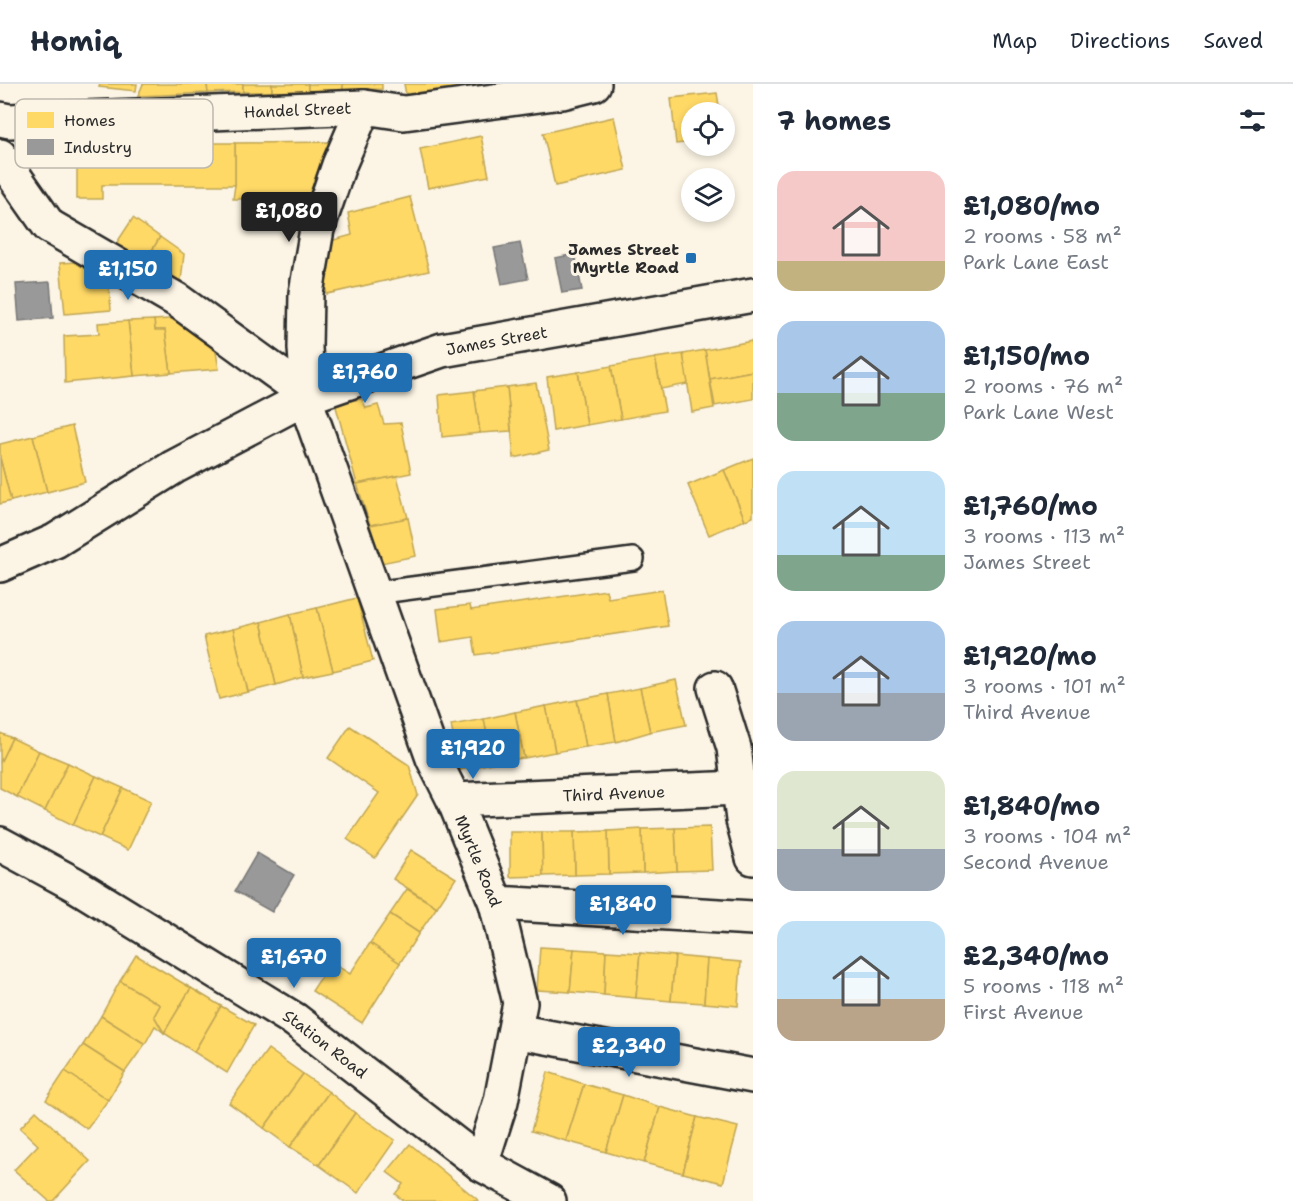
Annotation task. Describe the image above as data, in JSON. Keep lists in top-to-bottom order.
{
  "streets": {
    "street": [
      "Handel Street",
      "James Street",
      "Third Avenue",
      "Myrtle Road",
      "Station Road"
    ]
  },
  "crossings": [
    ["Handel Street", "Myrtle Road"],
    ["James Street", "Myrtle Road"],
    ["Third Avenue", "Myrtle Road"],
    ["Myrtle Road", "Station Road"]
  ],
  "places": {
    "transit": ["James Street Myrtle Road"]
  },
  "legend": ["Homes", "Industry"],
  "page": {
    "header": "Homiq",
    "nav": ["Map", "Directions", "Saved"],
    "heading": "7 homes",
    "list": [
      {
        "name": "£1,080/mo",
        "note": "2 rooms · 58 m² · Park Lane East"
      },
      {
        "name": "£1,150/mo",
        "note": "2 rooms · 76 m² · Park Lane West"
      },
      {
        "name": "£1,760/mo",
        "note": "3 rooms · 113 m² · James Street"
      },
      {
        "name": "£1,920/mo",
        "note": "3 rooms · 101 m² · Third Avenue"
      },
      {
        "name": "£1,840/mo",
        "note": "3 rooms · 104 m² · Second Avenue"
      },
      {
        "name": "£2,340/mo",
        "note": "5 rooms · 118 m² · First Avenue"
      }
    ],
    "price": [
      "£1,080",
      "£1,150",
      "£1,760",
      "£1,920",
      "£1,840",
      "£1,670",
      "£2,340"
    ]
  }
}
